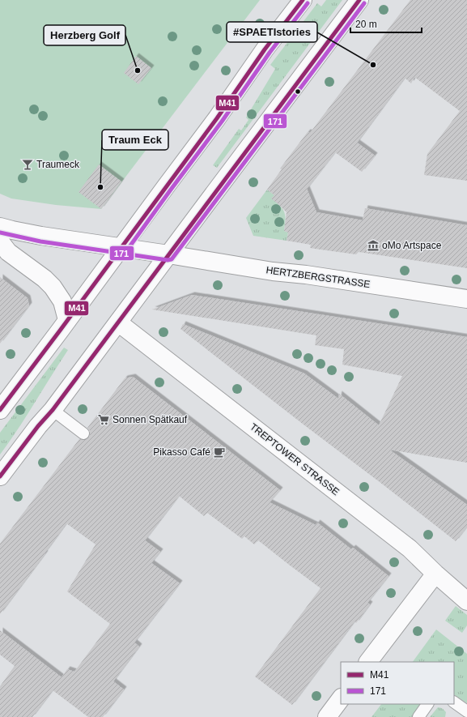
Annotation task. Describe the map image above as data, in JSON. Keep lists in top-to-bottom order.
{
  "streets": {
    "street": ["HERTZBERGSTRASSE", "TREPTOWER STRASSE"]
  },
  "places": {
    "other": ["#SPAETIstories", "Herzberg Golf", "Traum Eck"],
    "bar": ["Traumeck"],
    "museum": ["oMo Artspace"],
    "supermarket": ["Sonnen Spätkauf"],
    "cafe": ["Pikasso Café"]
  },
  "lines": ["transit line M41", "transit line 171"],
  "legend": ["M41", "171"],
  "scale_bar": "20 m"
}
